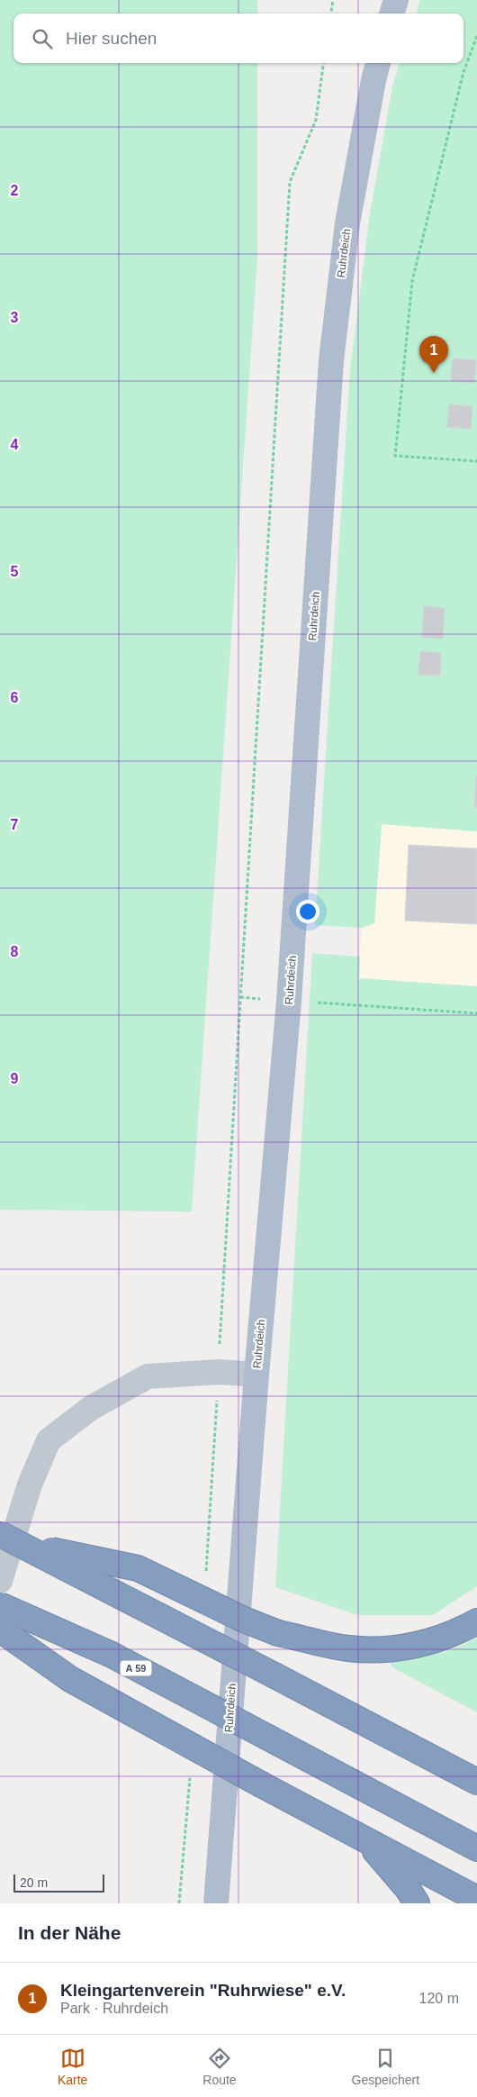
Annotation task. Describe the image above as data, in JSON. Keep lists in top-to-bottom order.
{
  "streets": {
    "highway": ["A 59"],
    "main road": ["Ruhrdeich"]
  },
  "scale_bar": "20 m",
  "page": {
    "search": "Hier suchen",
    "pins": "1",
    "scale": "20 m",
    "heading": "In der Nähe",
    "list": [
      {
        "mark": "1",
        "name": "Kleingartenverein \"Ruhrwiese\" e.V.",
        "note": "Park · Ruhrdeich",
        "value": "120 m"
      }
    ],
    "nav": ["Karte", "Route", "Gespeichert"]
  },
  "grid": {
    "rows": [
      "2",
      "3",
      "4",
      "5",
      "6",
      "7",
      "8",
      "9"
    ]
  }
}
